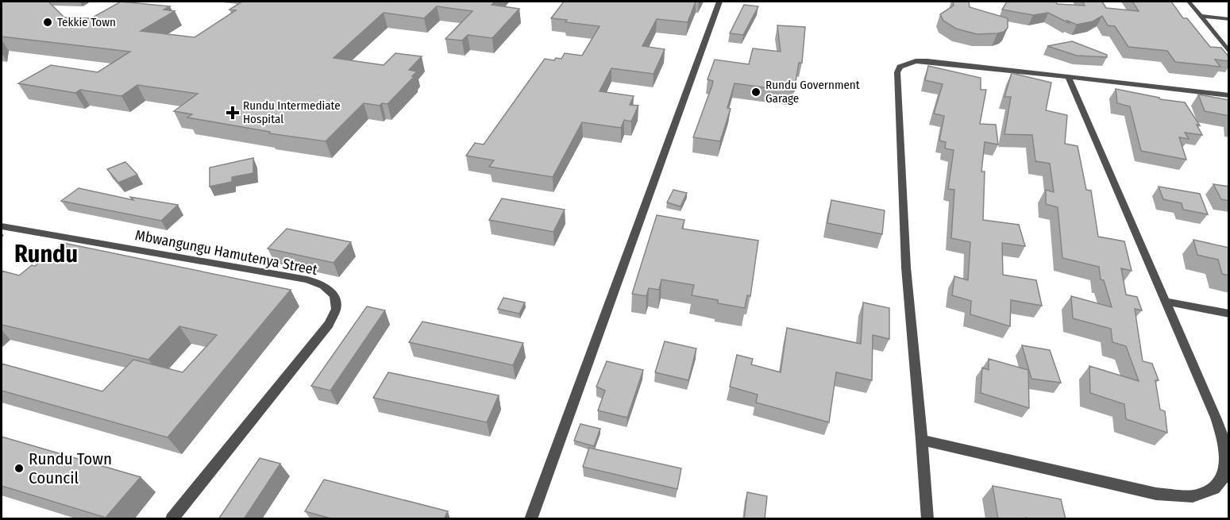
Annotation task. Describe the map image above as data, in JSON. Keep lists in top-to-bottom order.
{
  "streets": {
    "street": ["Mbwangungu Hamutenya Street"]
  },
  "districts": ["Rundu"],
  "places": {
    "other": ["Tekkie Town", "Rundu Government Garage", "Rundu Town Council"],
    "health": ["Rundu Intermediate Hospital"]
  }
}
